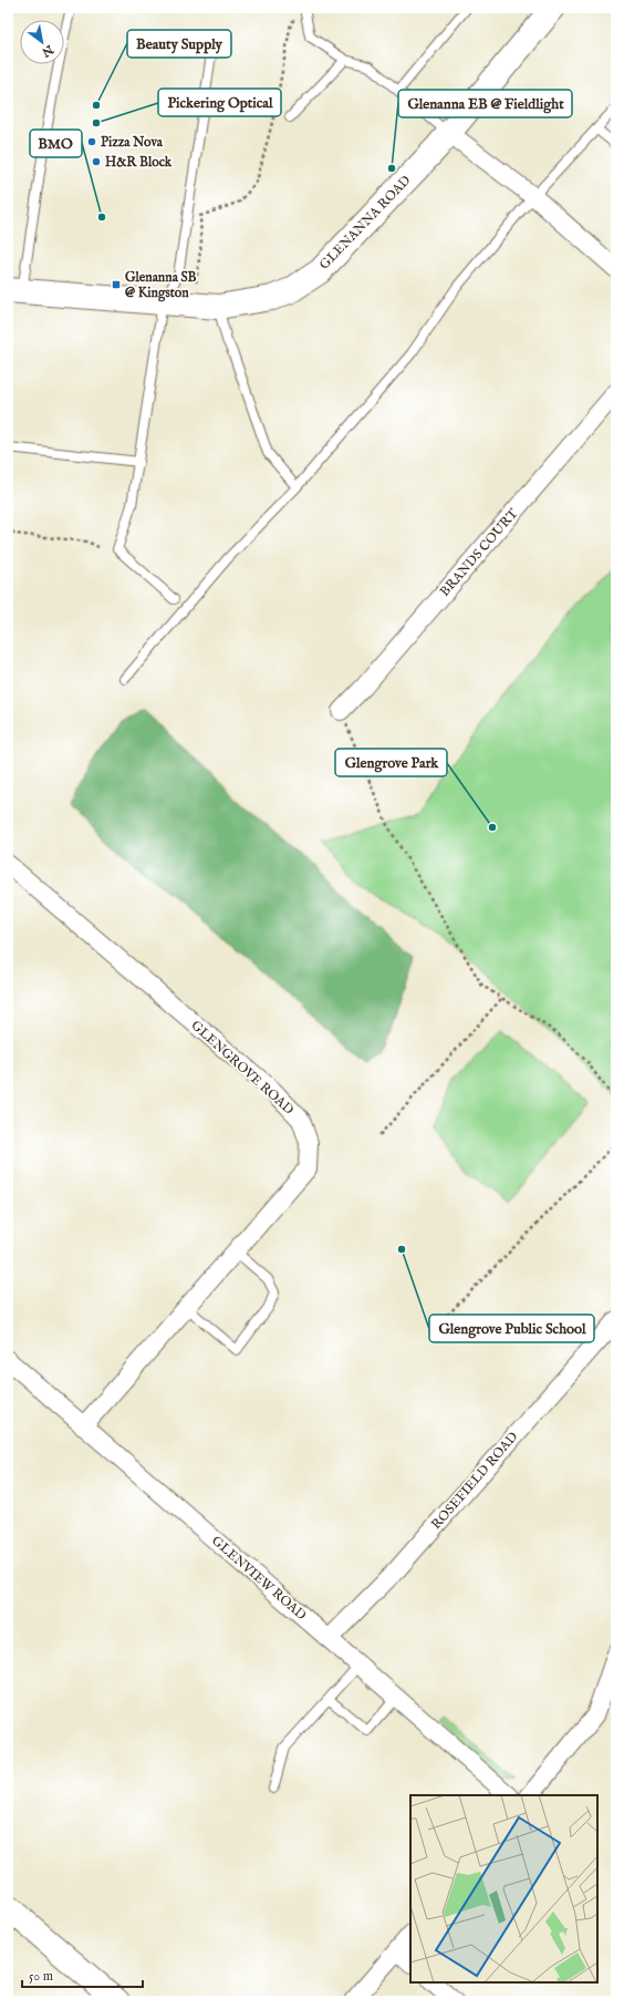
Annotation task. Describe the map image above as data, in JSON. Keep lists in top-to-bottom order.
{
  "streets": {
    "street": [
      "GLENANNA ROAD",
      "BRANDS COURT",
      "GLENGROVE ROAD",
      "ROSEFIELD ROAD",
      "GLENVIEW ROAD"
    ]
  },
  "crossings": [
    ["GLENGROVE ROAD", "GLENVIEW ROAD"],
    ["ROSEFIELD ROAD", "GLENVIEW ROAD"]
  ],
  "places": {
    "other": [
      "Beauty Supply",
      "Pickering Optical",
      "Pizza Nova",
      "H&R Block",
      "Glenanna EB @ Fieldlight",
      "BMO",
      "Glengrove Park",
      "Glengrove Public School"
    ],
    "transit": ["Glenanna SB @ Kingston"]
  },
  "scale_bar": "50 m",
  "north": "bottom right"
}
